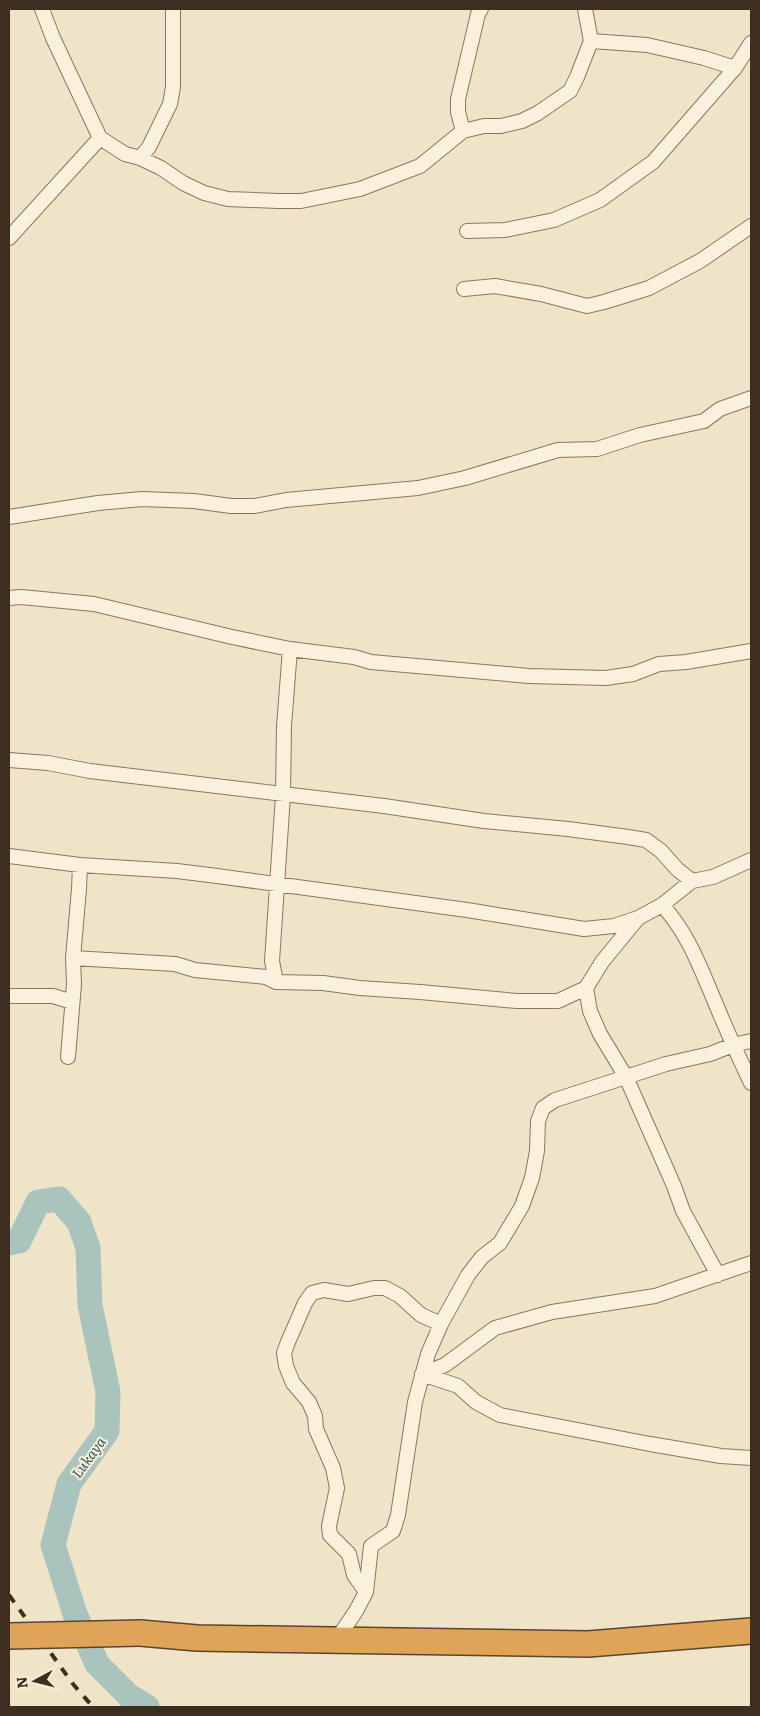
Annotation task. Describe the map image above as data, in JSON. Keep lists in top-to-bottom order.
{
  "water": ["Lukaya"],
  "north": "left"
}
